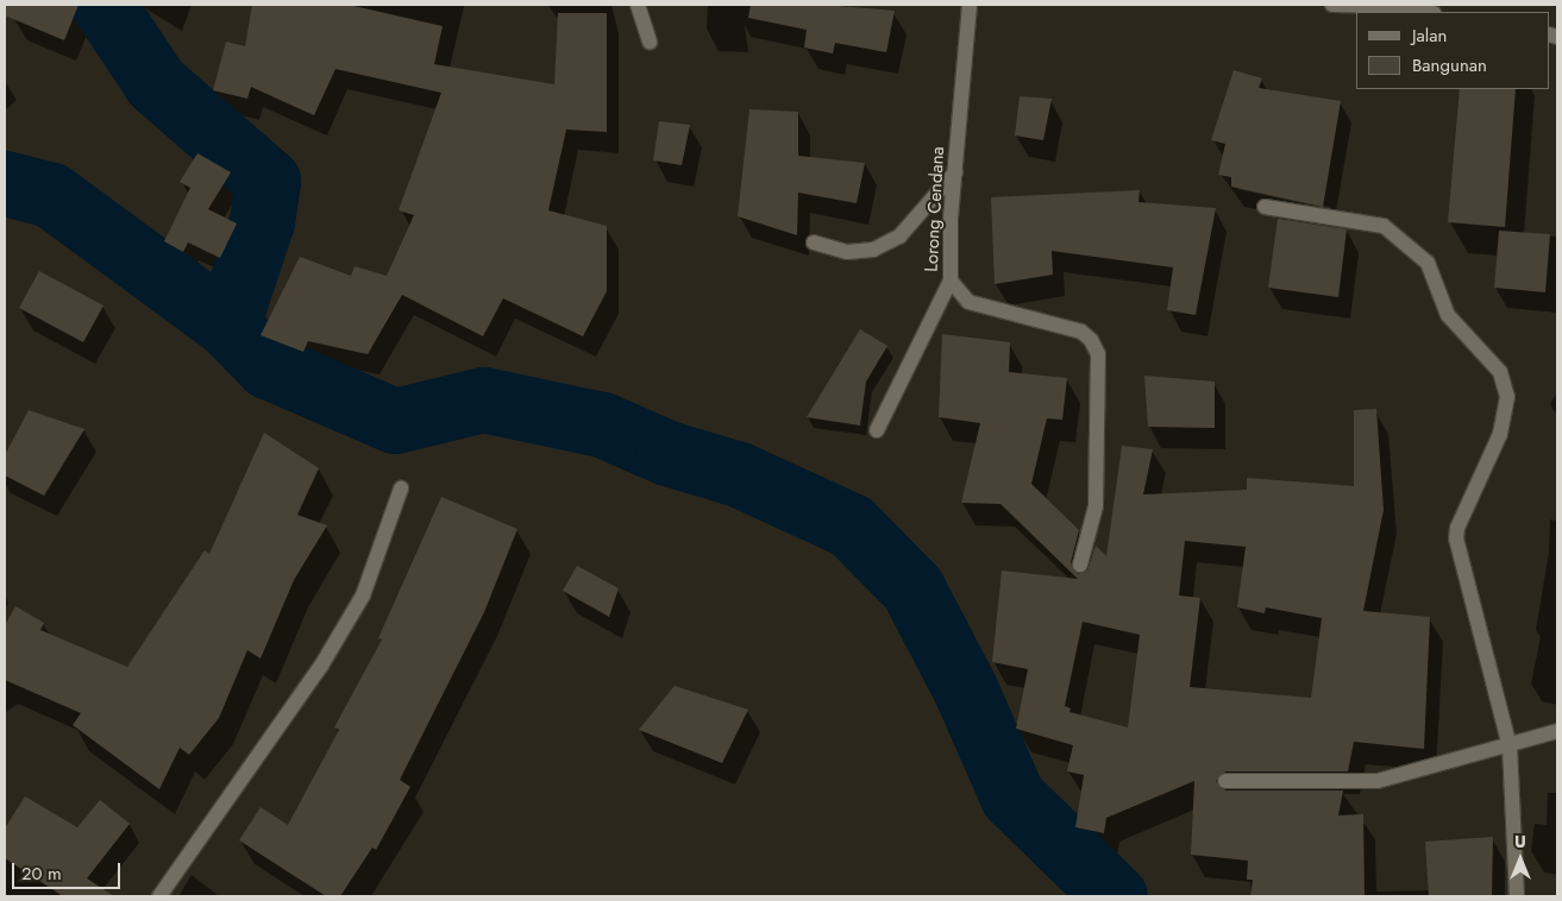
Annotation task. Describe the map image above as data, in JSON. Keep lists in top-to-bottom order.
{
  "streets": {
    "street": ["Lorong Cendana"]
  },
  "legend": ["Jalan", "Bangunan"],
  "scale_bar": "20 m",
  "north": "top"
}
